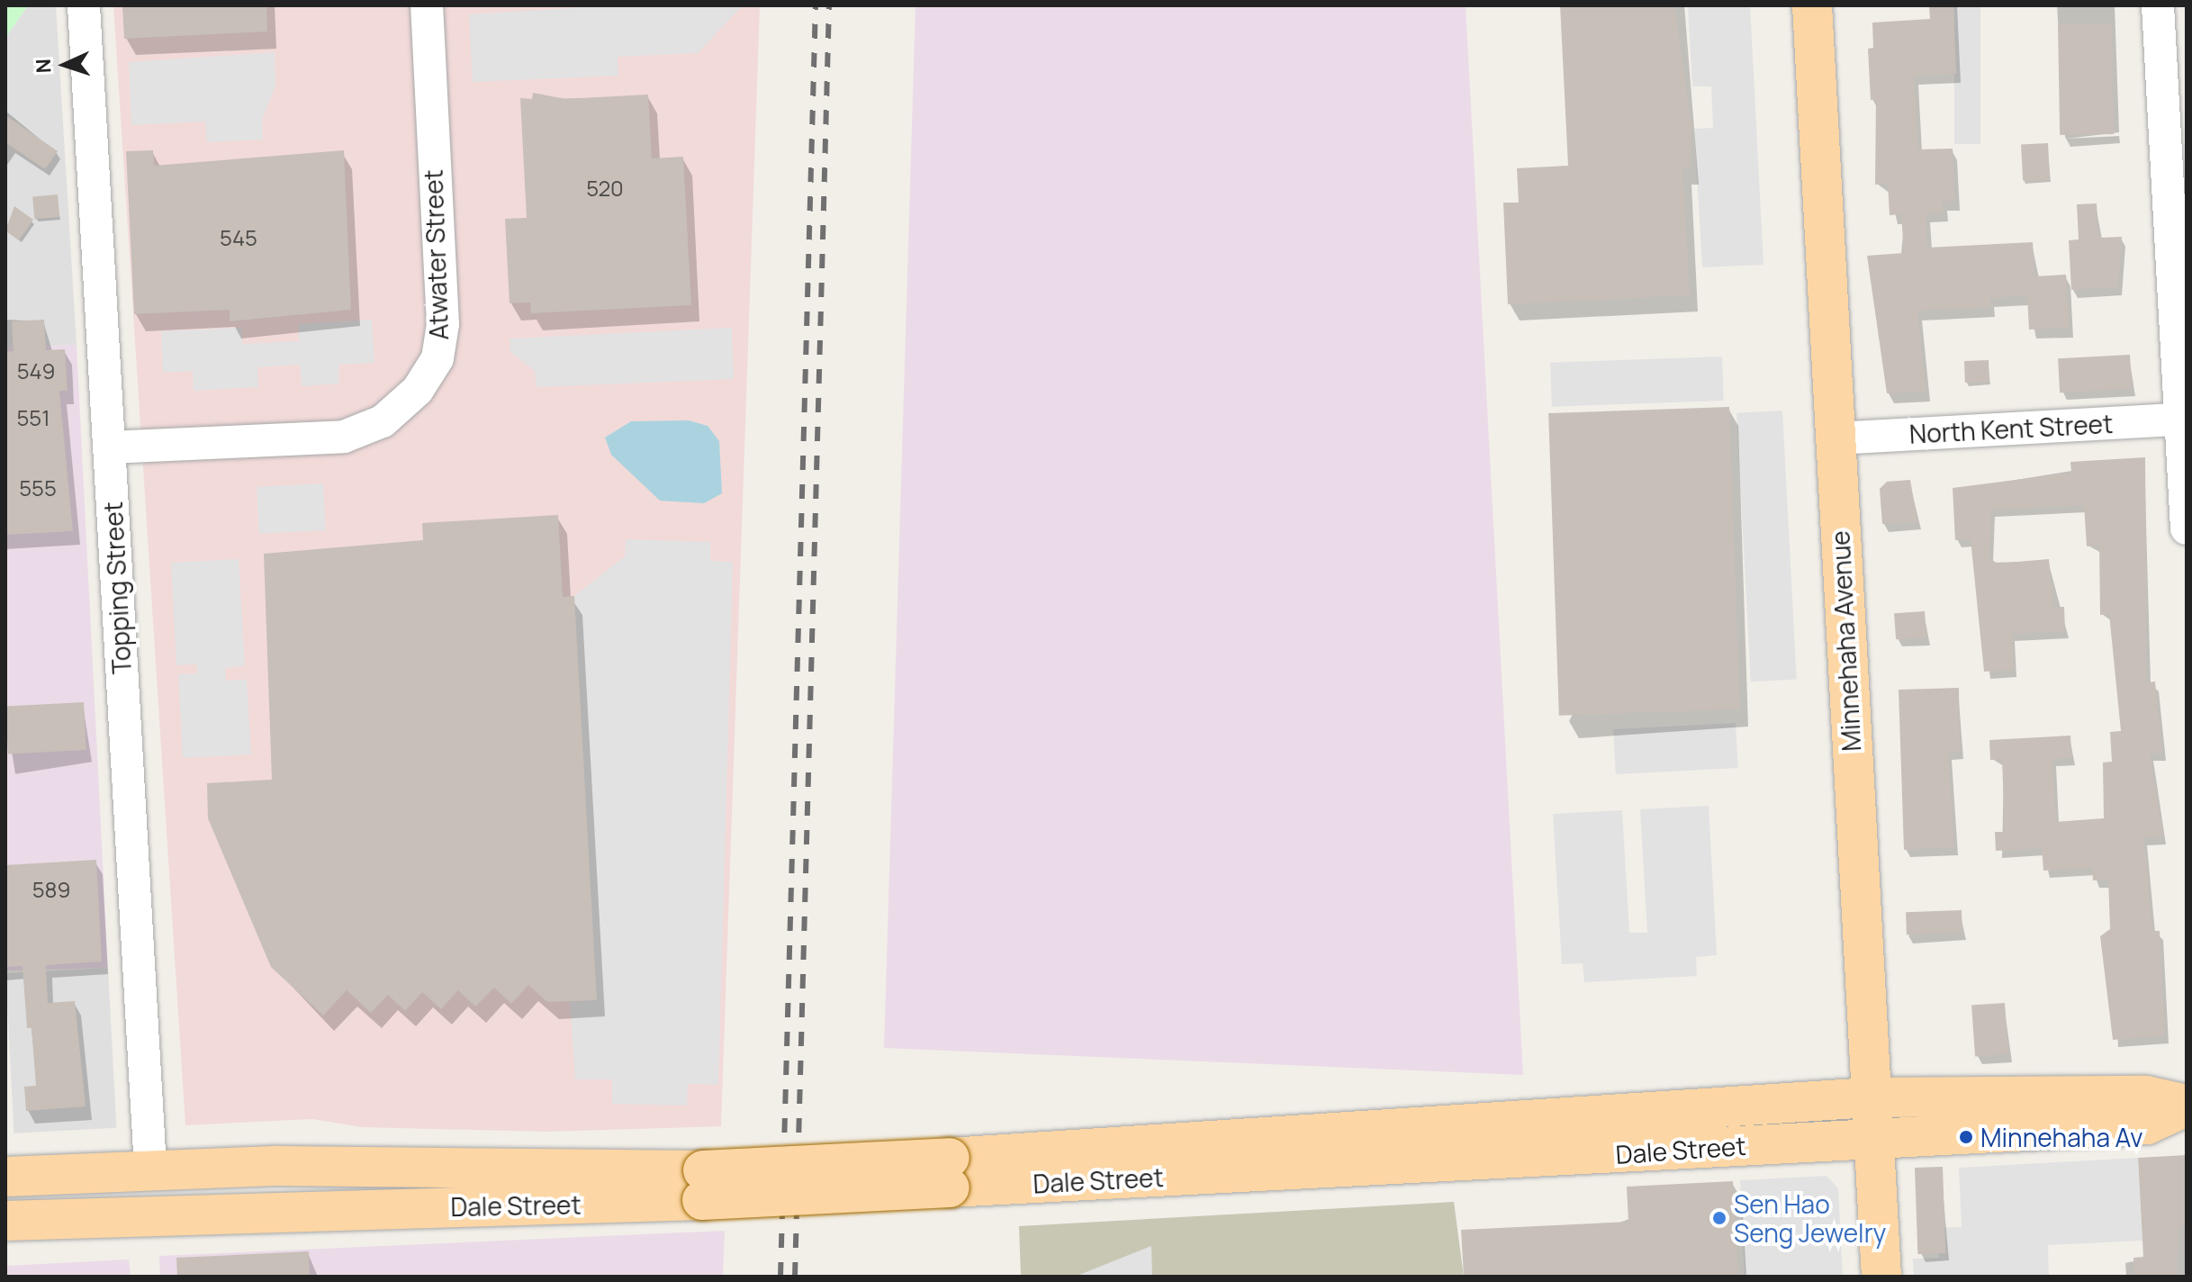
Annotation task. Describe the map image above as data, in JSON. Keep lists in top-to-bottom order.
{
  "streets": {
    "main road": ["Minnehaha Avenue", "Dale Street"],
    "street": ["Atwater Street", "North Kent Street", "Topping Street"]
  },
  "crossings": [
    ["Atwater Street", "Topping Street"],
    ["North Kent Street", "Minnehaha Avenue"],
    ["Topping Street", "Dale Street"],
    ["Minnehaha Avenue", "Dale Street"]
  ],
  "places": ["Minnehaha Av", "Sen Hao Seng Jewelry"],
  "house_numbers": [
    "520",
    "545",
    "549",
    "551",
    "555",
    "589"
  ],
  "north": "left"
}
